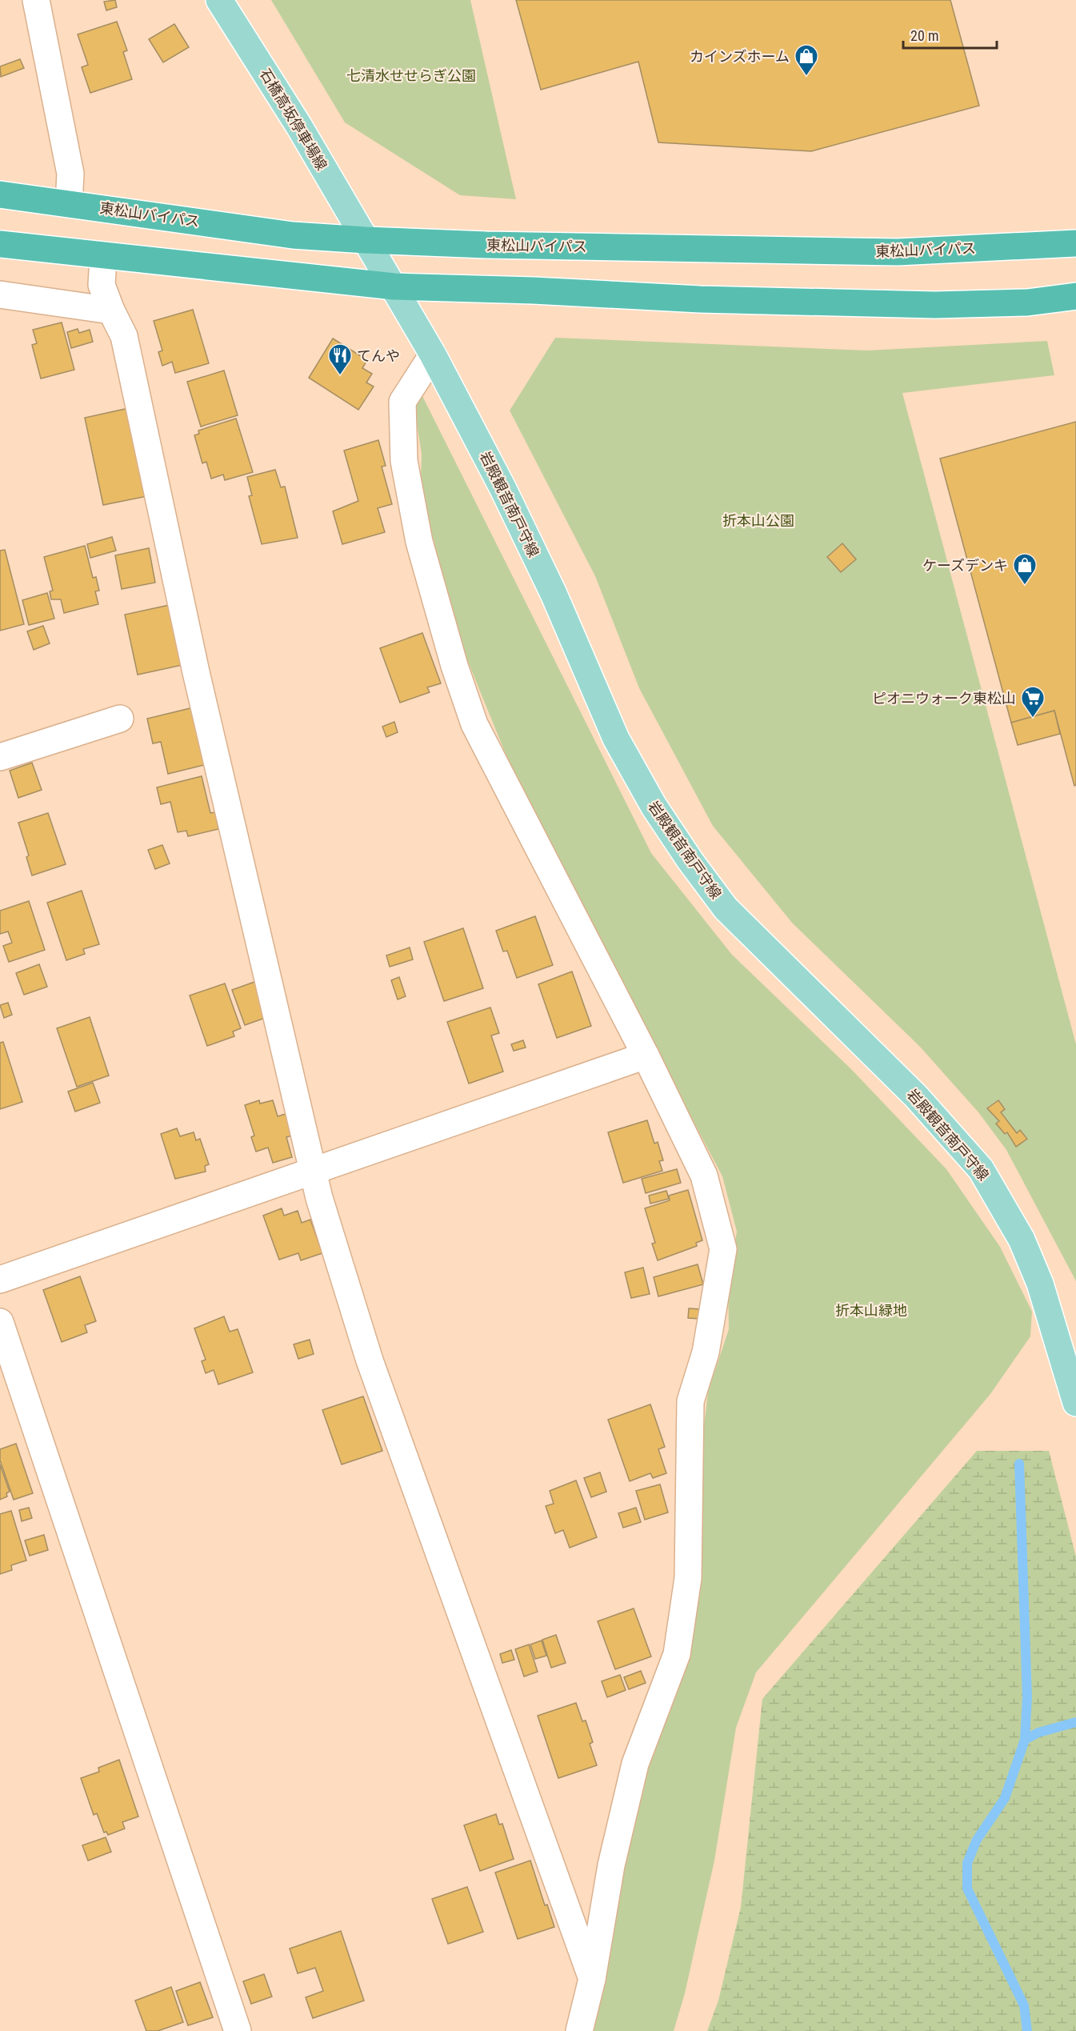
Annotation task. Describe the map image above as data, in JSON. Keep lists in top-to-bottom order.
{
  "streets": {
    "highway": ["東松山バイパス"],
    "main road": ["石橋高坂停車場線", "岩殿観音南戸守線"]
  },
  "crossings": [
    ["石橋高坂停車場線", "東松山バイパス"],
    ["石橋高坂停車場線", "岩殿観音南戸守線"],
    ["東松山バイパス", "岩殿観音南戸守線"]
  ],
  "parks": ["七清水せせらぎ公園", "折本山公園", "折本山緑地"],
  "places": {
    "shop": ["カインズホーム", "ケーズデンキ"],
    "restaurant": ["てんや"],
    "supermarket": ["ピオニウォーク東松山"]
  },
  "scale_bar": "20 m"
}
